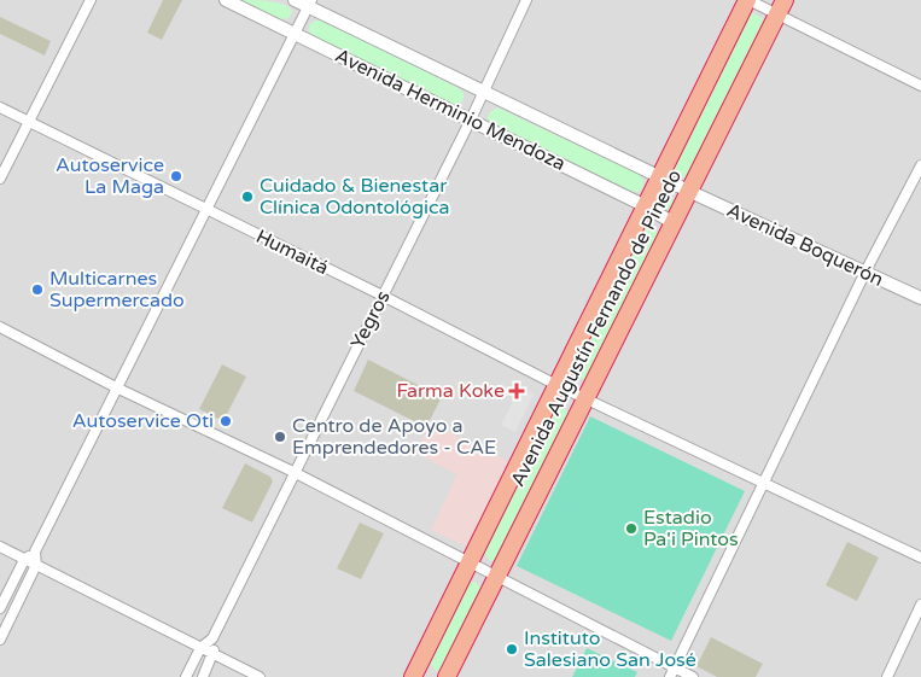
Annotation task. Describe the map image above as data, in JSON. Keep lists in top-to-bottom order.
{
  "streets": {
    "highway": ["Avenida Augustín Fernando de Pinedo"],
    "street": [
      "Avenida Herminio Mendoza",
      "Avenida Boquerón",
      "Humaitá",
      "Yegros"
    ]
  },
  "crossings": [
    ["Avenida Herminio Mendoza", "Avenida Boquerón"],
    ["Avenida Herminio Mendoza", "Yegros"],
    ["Avenida Herminio Mendoza", "Avenida Augustín Fernando de Pinedo"],
    ["Avenida Boquerón", "Avenida Augustín Fernando de Pinedo"],
    ["Humaitá", "Yegros"],
    ["Humaitá", "Avenida Augustín Fernando de Pinedo"]
  ],
  "places": {
    "other": [
      "Autoservice La Maga",
      "Cuidado & Bienestar Clínica Odontológica",
      "Multicarnes Supermercado",
      "Autoservice Oti",
      "Centro de Apoyo a Emprendedores - CAE",
      "Estadio Pa'i Pintos",
      "Instituto Salesiano San José"
    ],
    "health": ["Farma Koke"]
  }
}
